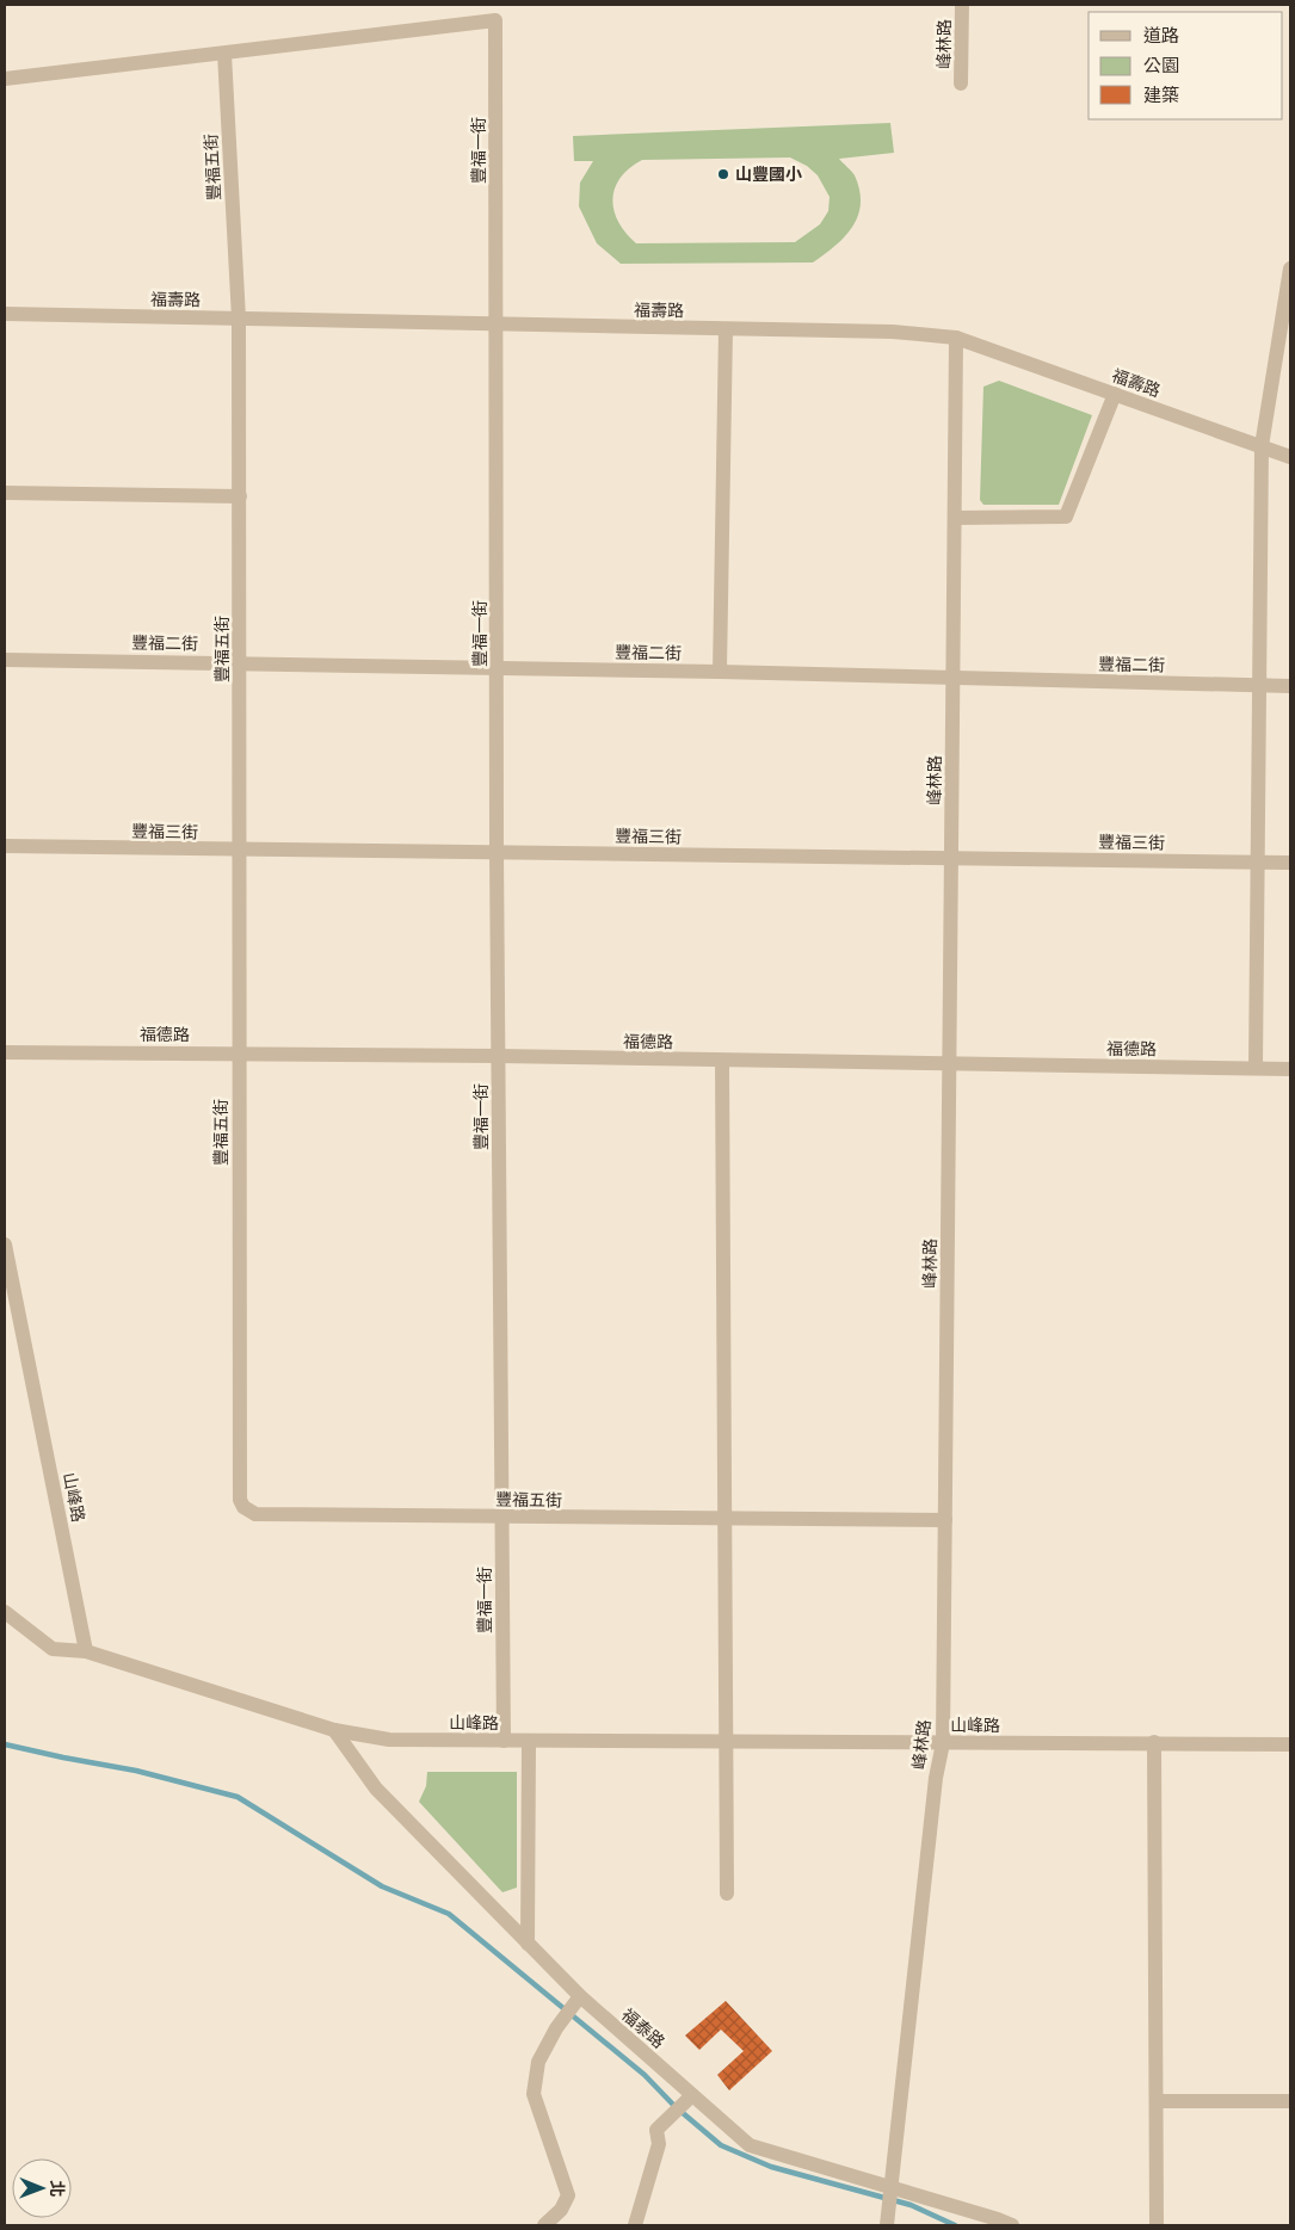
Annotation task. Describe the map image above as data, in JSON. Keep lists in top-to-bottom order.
{
  "streets": {
    "street": [
      "峰林路",
      "豐福一街",
      "豐福五街",
      "福壽路",
      "豐福二街",
      "豐福三街",
      "福德路",
      "山峰路",
      "福泰路"
    ]
  },
  "crossings": [
    ["峰林路", "豐福五街"],
    ["峰林路", "福壽路"],
    ["峰林路", "豐福二街"],
    ["峰林路", "豐福三街"],
    ["峰林路", "福德路"],
    ["峰林路", "山峰路"],
    ["峰林路", "福泰路"],
    ["豐福一街", "豐福五街"],
    ["豐福一街", "福壽路"],
    ["豐福一街", "豐福二街"],
    ["豐福一街", "豐福三街"],
    ["豐福一街", "福德路"],
    ["豐福一街", "山峰路"],
    ["豐福五街", "福壽路"],
    ["豐福五街", "豐福二街"],
    ["豐福五街", "豐福三街"],
    ["豐福五街", "福德路"],
    ["山峰路", "福泰路"]
  ],
  "places": ["山豐國小"],
  "legend": ["道路", "公園", "建築"],
  "north": "right"
}
